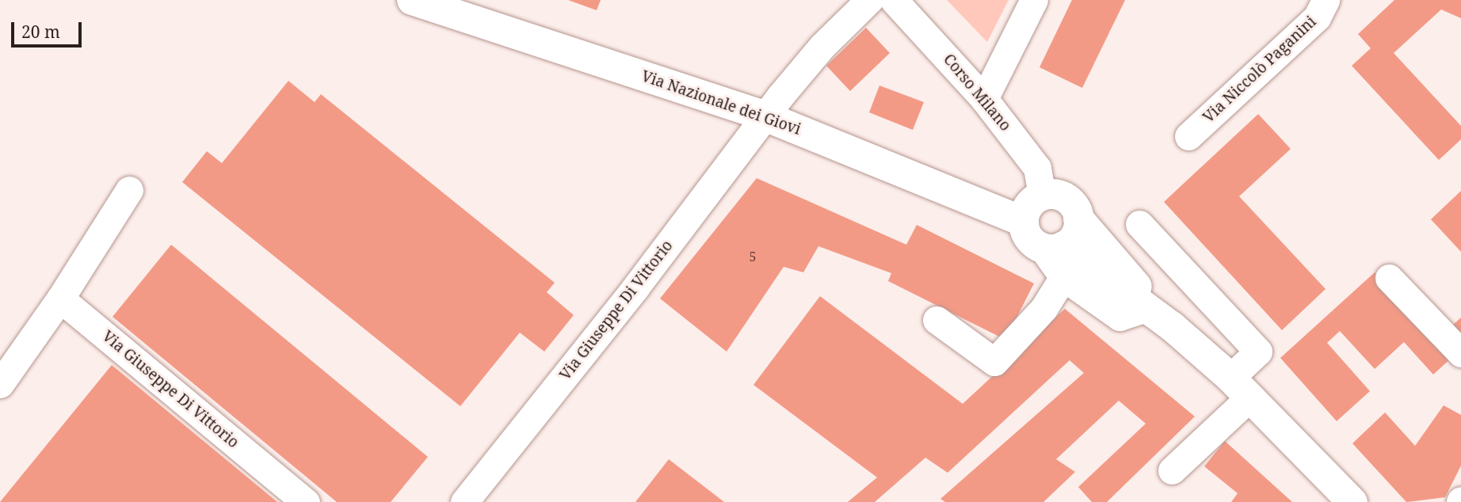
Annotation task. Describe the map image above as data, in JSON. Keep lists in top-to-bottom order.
{
  "streets": {
    "main road": ["Via Nazionale dei Giovi"],
    "street": ["Via Niccolò Paganini", "Corso Milano", "Via Giuseppe Di Vittorio"]
  },
  "crossings": [
    ["Corso Milano", "Via Nazionale dei Giovi"],
    ["Via Nazionale dei Giovi", "Via Giuseppe Di Vittorio"]
  ],
  "house_numbers": ["5"],
  "scale_bar": "20 m"
}
